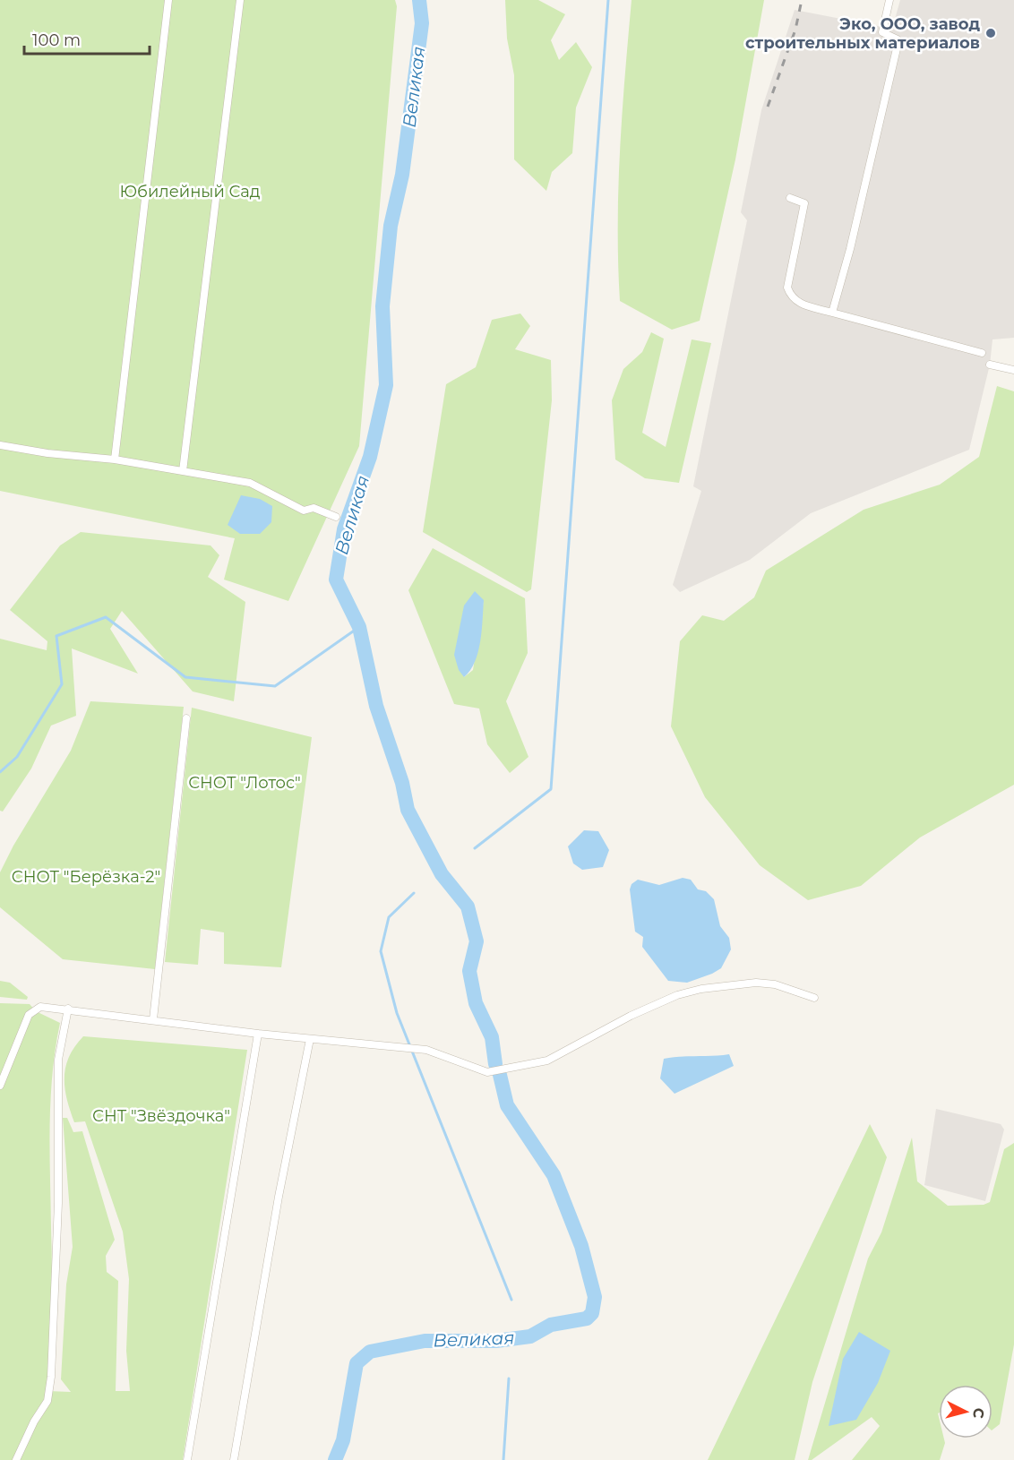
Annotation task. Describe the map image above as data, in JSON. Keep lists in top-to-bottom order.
{
  "water": ["Великая"],
  "parks": [
    "Юбилейный Сад",
    "СНОТ \"Лотос\"",
    "СНОТ \"Берёзка-2\"",
    "СНТ \"Звёздочка\""
  ],
  "places": ["Эко, ООО, завод строительных материалов"],
  "scale_bar": "100 m",
  "north": "right"
}
